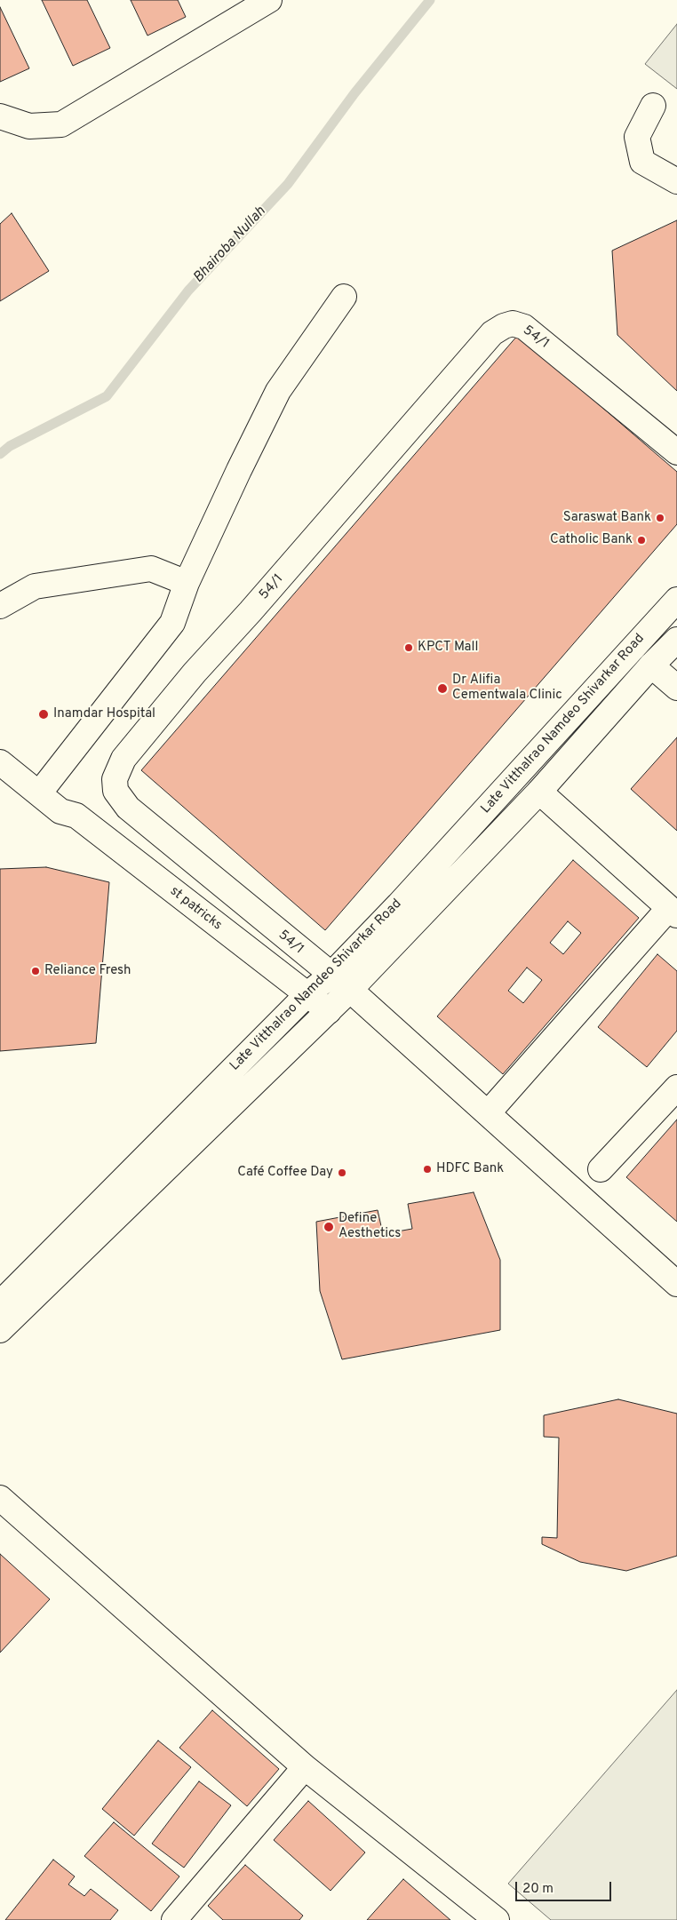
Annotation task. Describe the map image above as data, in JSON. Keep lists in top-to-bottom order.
{
  "streets": {
    "street": ["54/1", "Late Vitthalrao Namdeo Shivarkar Road", "st patricks"]
  },
  "crossings": [
    ["54/1", "Late Vitthalrao Namdeo Shivarkar Road"],
    ["Late Vitthalrao Namdeo Shivarkar Road", "st patricks"]
  ],
  "water": ["Bhairoba Nullah"],
  "places": [
    "Saraswat Bank",
    "Catholic Bank",
    "KPCT Mall",
    "Dr Alifia Cementwala Clinic",
    "Inamdar Hospital",
    "Reliance Fresh",
    "HDFC Bank",
    "Café Coffee Day",
    "Define Aesthetics"
  ],
  "scale_bar": "20 m"
}
